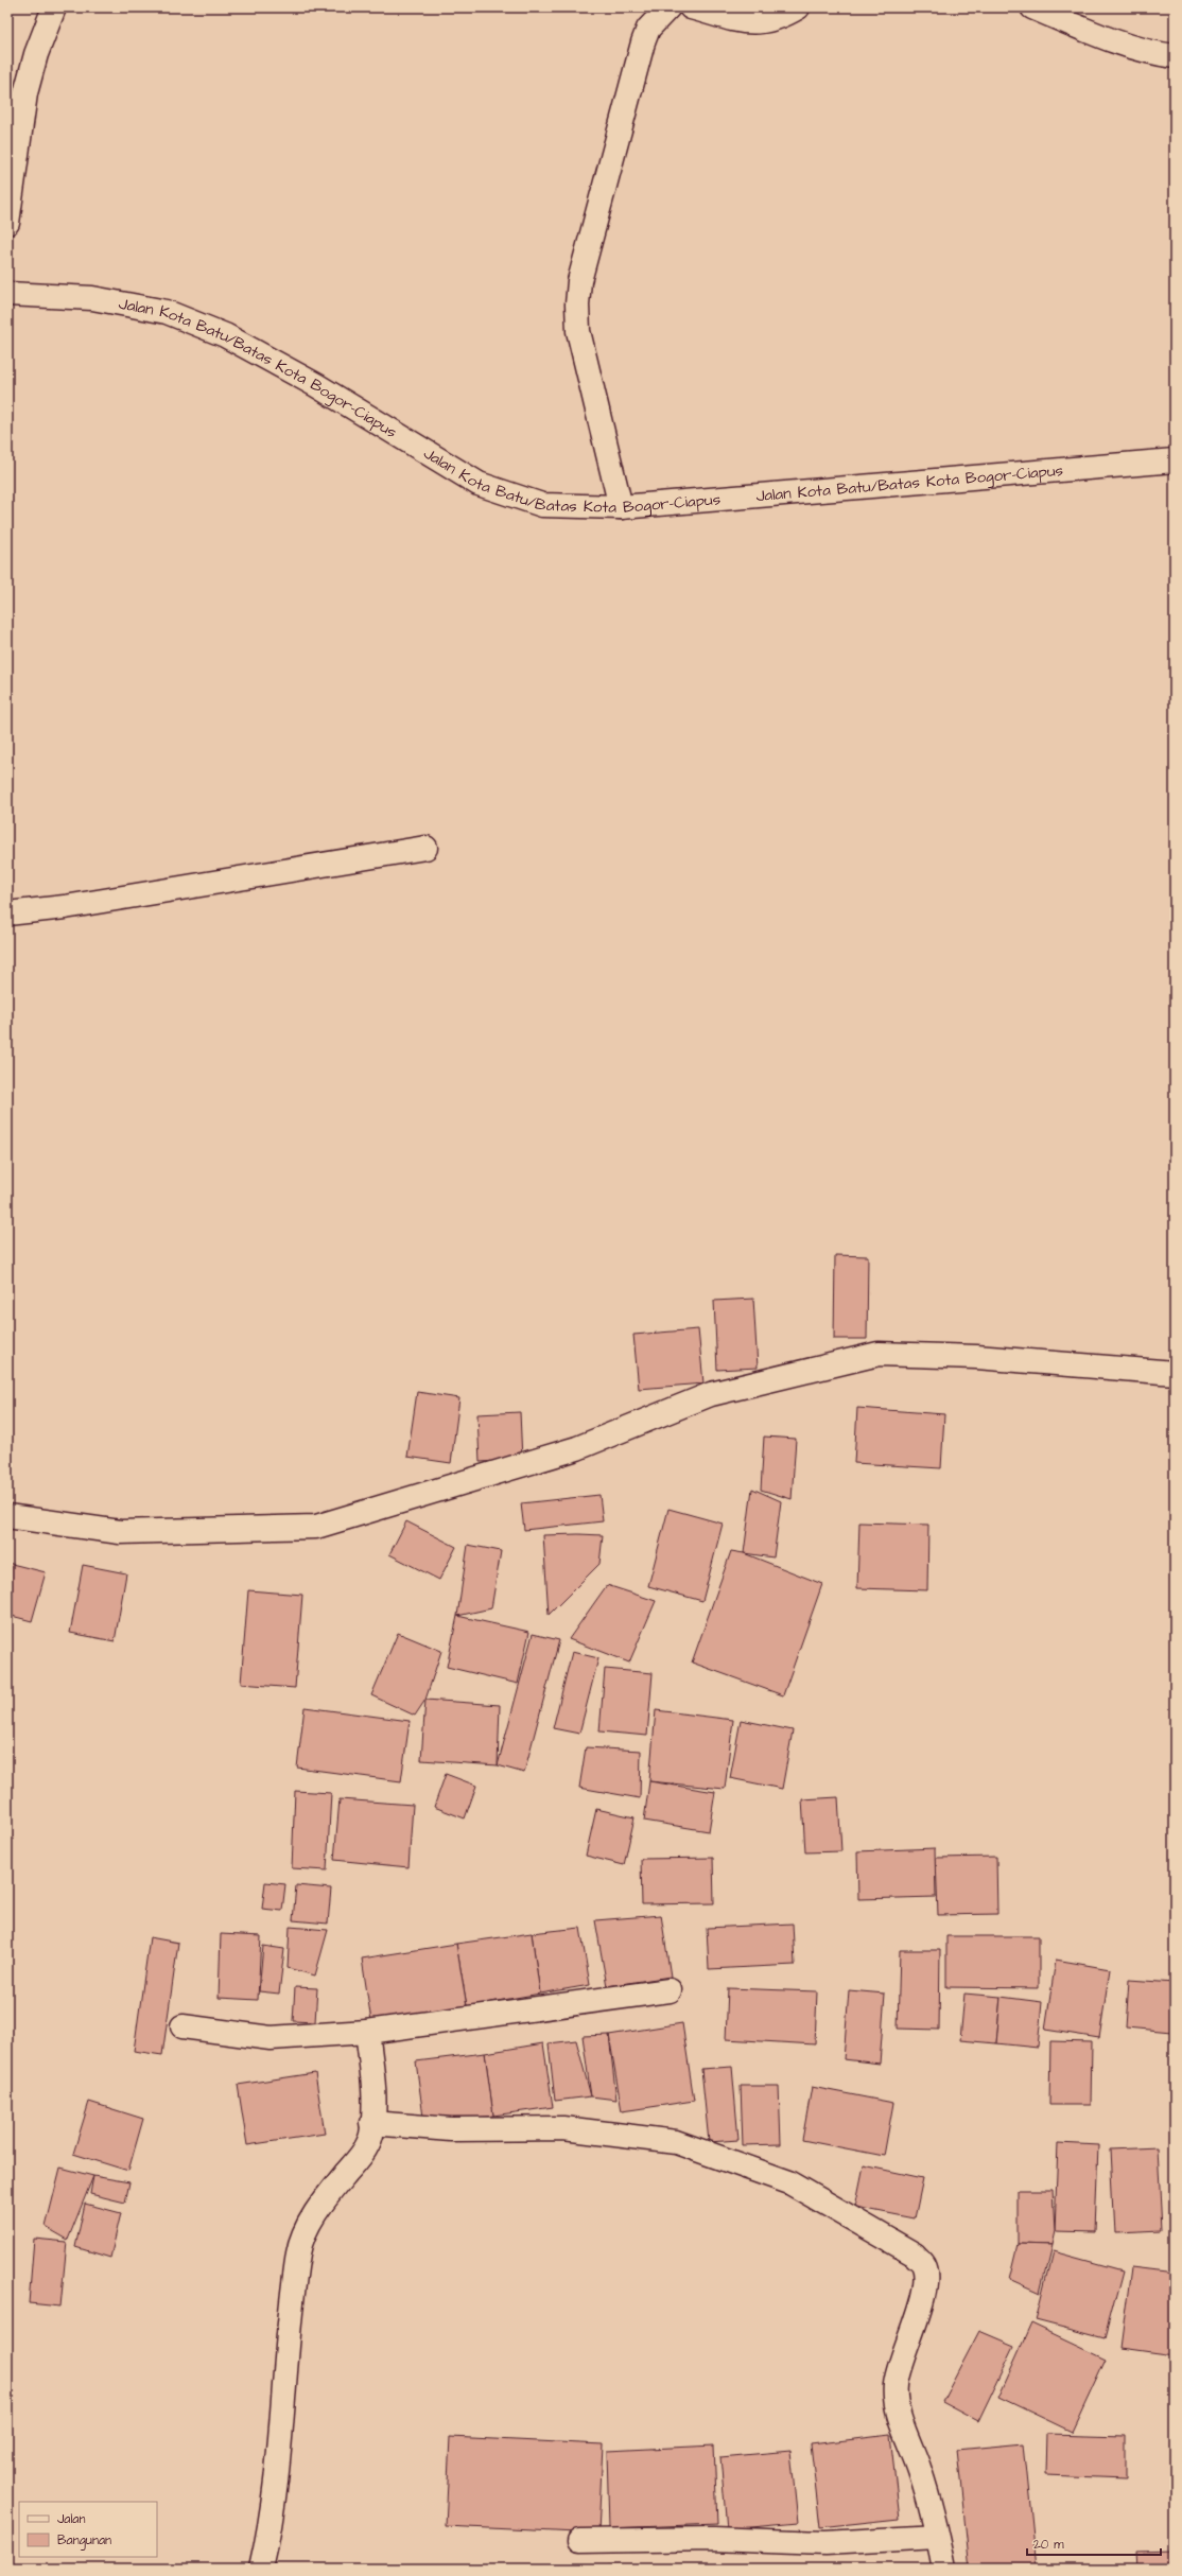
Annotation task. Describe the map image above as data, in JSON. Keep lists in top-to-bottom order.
{
  "streets": {
    "street": ["Jalan Kota Batu/Batas Kota Bogor–Ciapus"]
  },
  "legend": ["Jalan", "Bangunan"],
  "scale_bar": "20 m"
}
